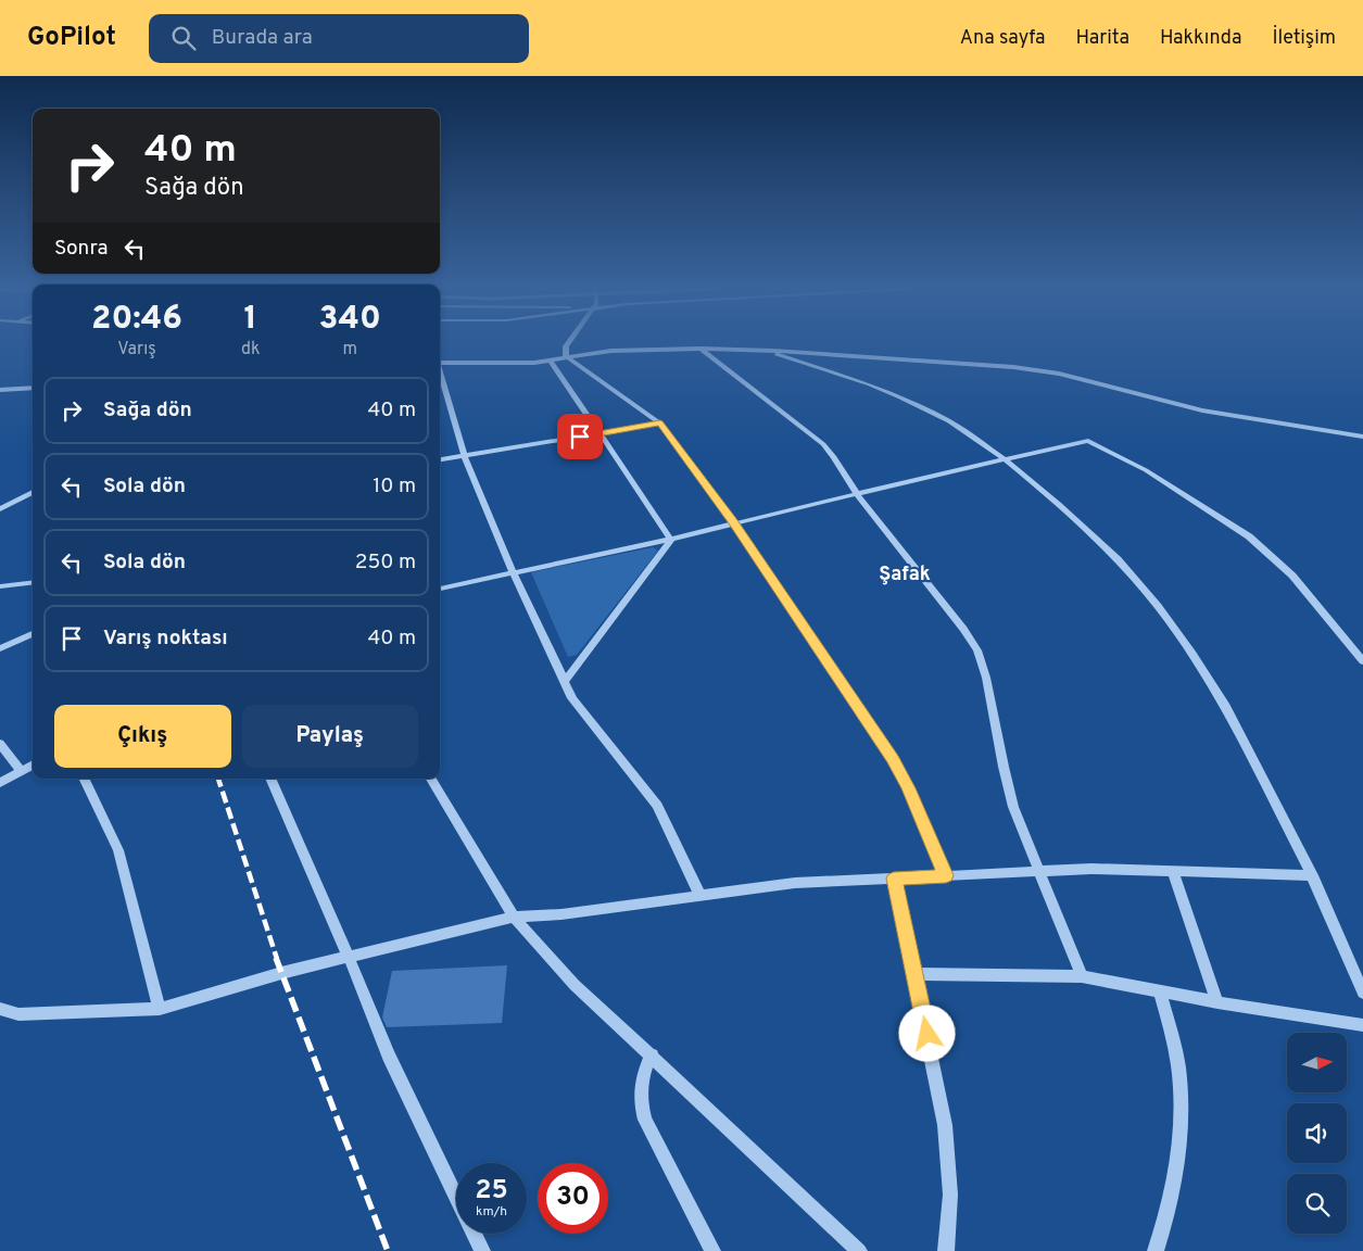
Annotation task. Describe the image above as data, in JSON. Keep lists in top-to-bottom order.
{
  "districts": ["Şafak"],
  "north": "right",
  "page": {
    "header": "GoPilot",
    "search": "Burada ara",
    "nav": [
      "Ana sayfa",
      "Harita",
      "Hakkında",
      "İletişim"
    ],
    "turn": ["40 m", "Sağa dön"],
    "then": "Sonra",
    "eta": [
      "20:46",
      "Varış",
      "1",
      "dk",
      "340",
      "m"
    ],
    "list": [
      {
        "name": "Sağa dön",
        "value": "40 m"
      },
      {
        "name": "Sola dön",
        "value": "10 m"
      },
      {
        "name": "Sola dön",
        "value": "250 m"
      },
      {
        "name": "Varış noktası",
        "value": "40 m"
      }
    ],
    "buttons": ["Çıkış", "Paylaş"],
    "speed": "25 km/h",
    "limit": "30"
  }
}
